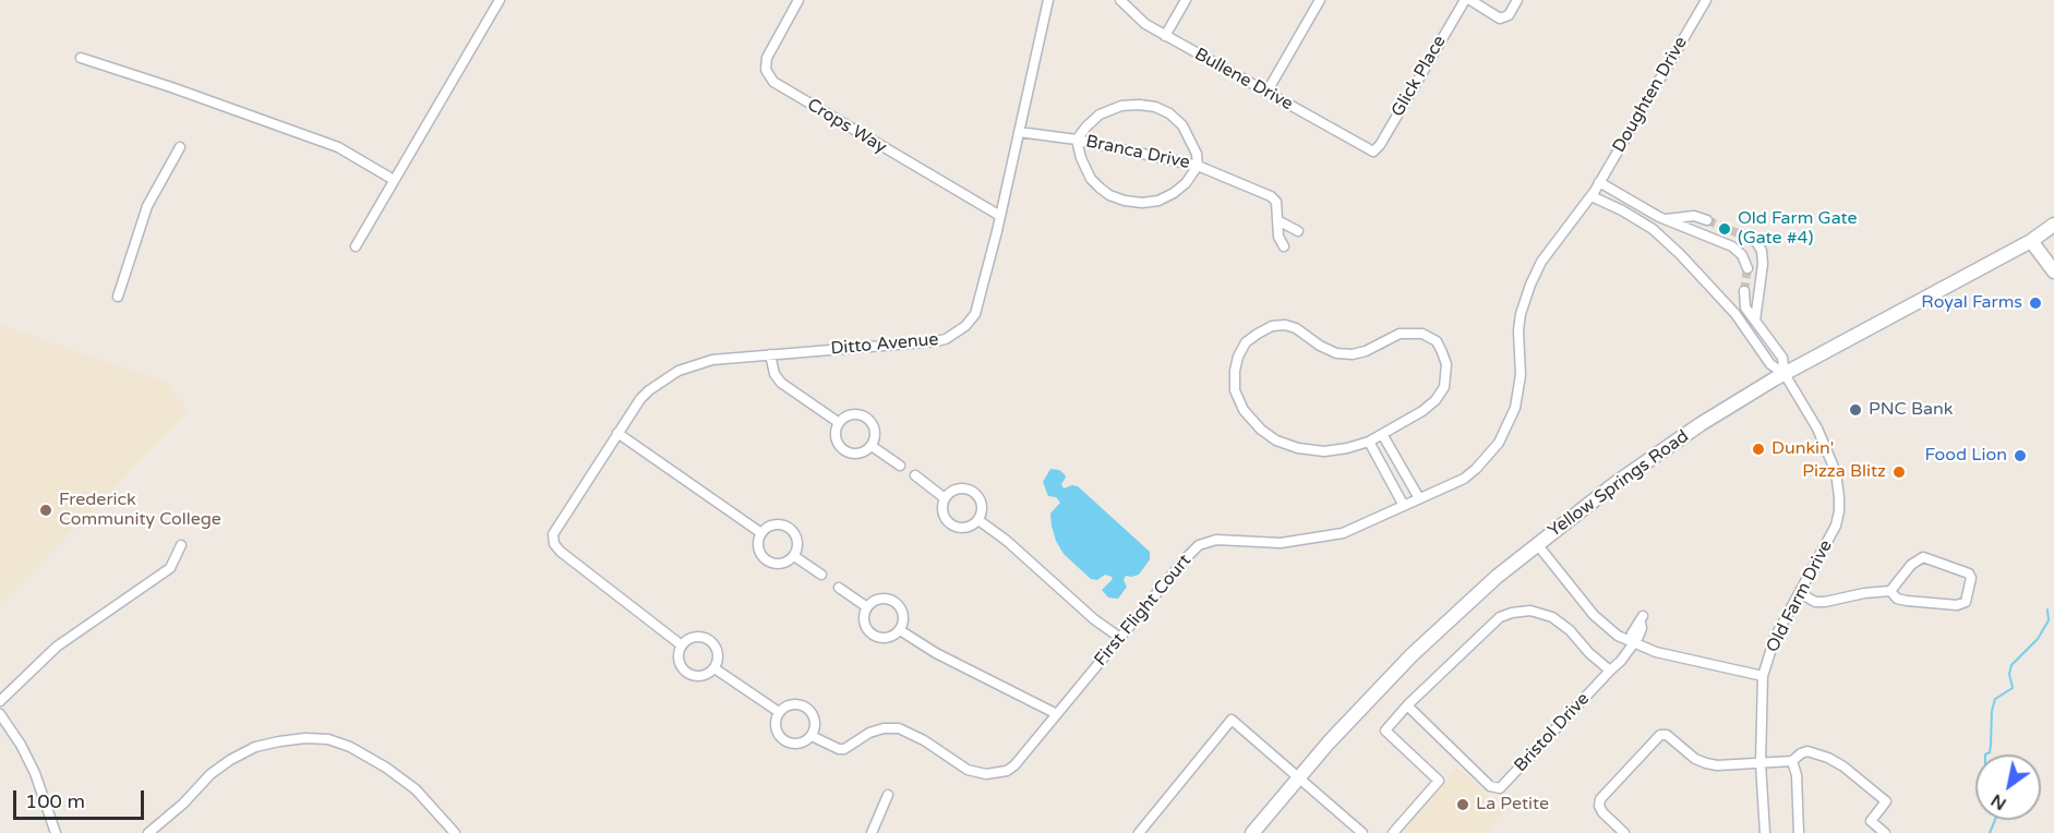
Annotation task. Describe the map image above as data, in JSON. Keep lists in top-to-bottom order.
{
  "streets": {
    "main road": ["Yellow Springs Road"],
    "street": [
      "Glick Place",
      "Bullene Drive",
      "Doughten Drive",
      "Crops Way",
      "Branca Drive",
      "Ditto Avenue",
      "Old Farm Drive",
      "First Flight Court",
      "Bristol Drive"
    ]
  },
  "crossings": [
    ["Glick Place", "Bullene Drive"],
    ["Doughten Drive", "First Flight Court"],
    ["Crops Way", "Ditto Avenue"],
    ["Branca Drive", "Ditto Avenue"],
    ["Yellow Springs Road", "Old Farm Drive"]
  ],
  "places": [
    "Old Farm Gate (Gate #4)",
    "Royal Farms",
    "PNC Bank",
    "Dunkin'",
    "Food Lion",
    "Pizza Blitz",
    "Frederick Community College",
    "La Petite"
  ],
  "scale_bar": "100 m",
  "north": "bottom left"
}
